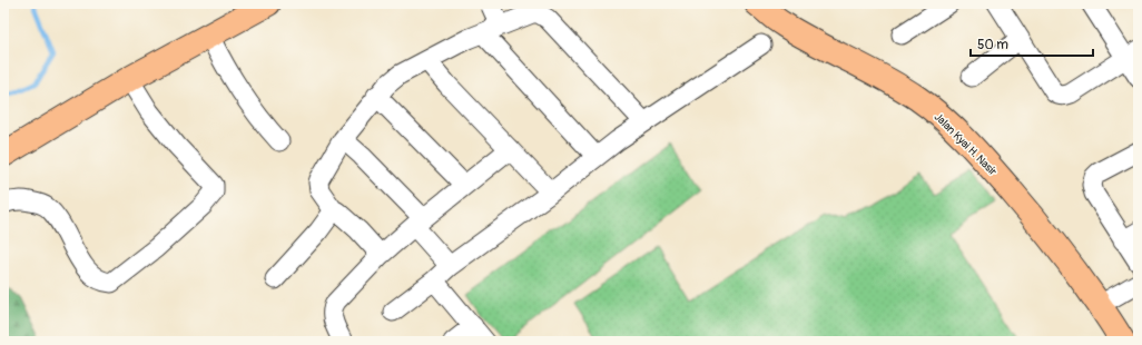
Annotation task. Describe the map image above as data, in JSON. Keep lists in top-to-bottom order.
{
  "streets": {
    "main road": ["Jalan Kyai H. Nasir"]
  },
  "scale_bar": "50 m"
}
